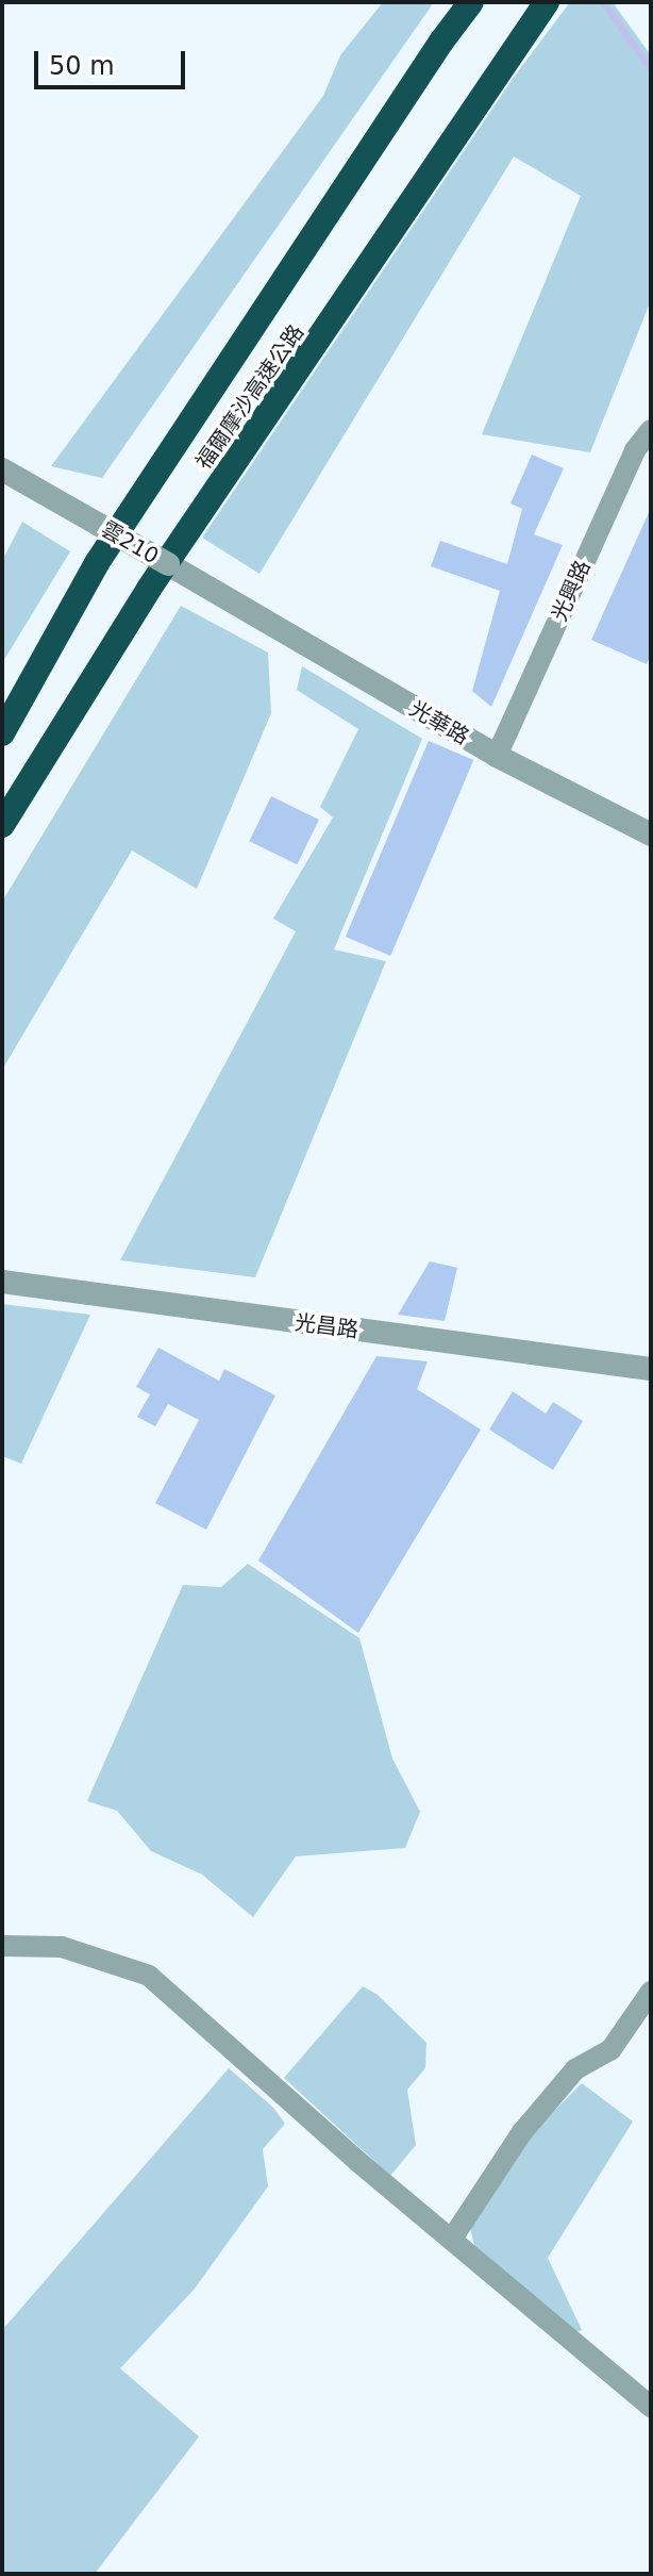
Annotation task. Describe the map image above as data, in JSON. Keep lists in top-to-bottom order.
{
  "streets": {
    "highway": ["福爾摩沙高速公路"],
    "street": [
      "雲210",
      "光興路",
      "光華路",
      "光昌路"
    ]
  },
  "crossings": [
    ["雲210", "光華路"],
    ["光興路", "光華路"]
  ],
  "scale_bar": "50 m"
}
